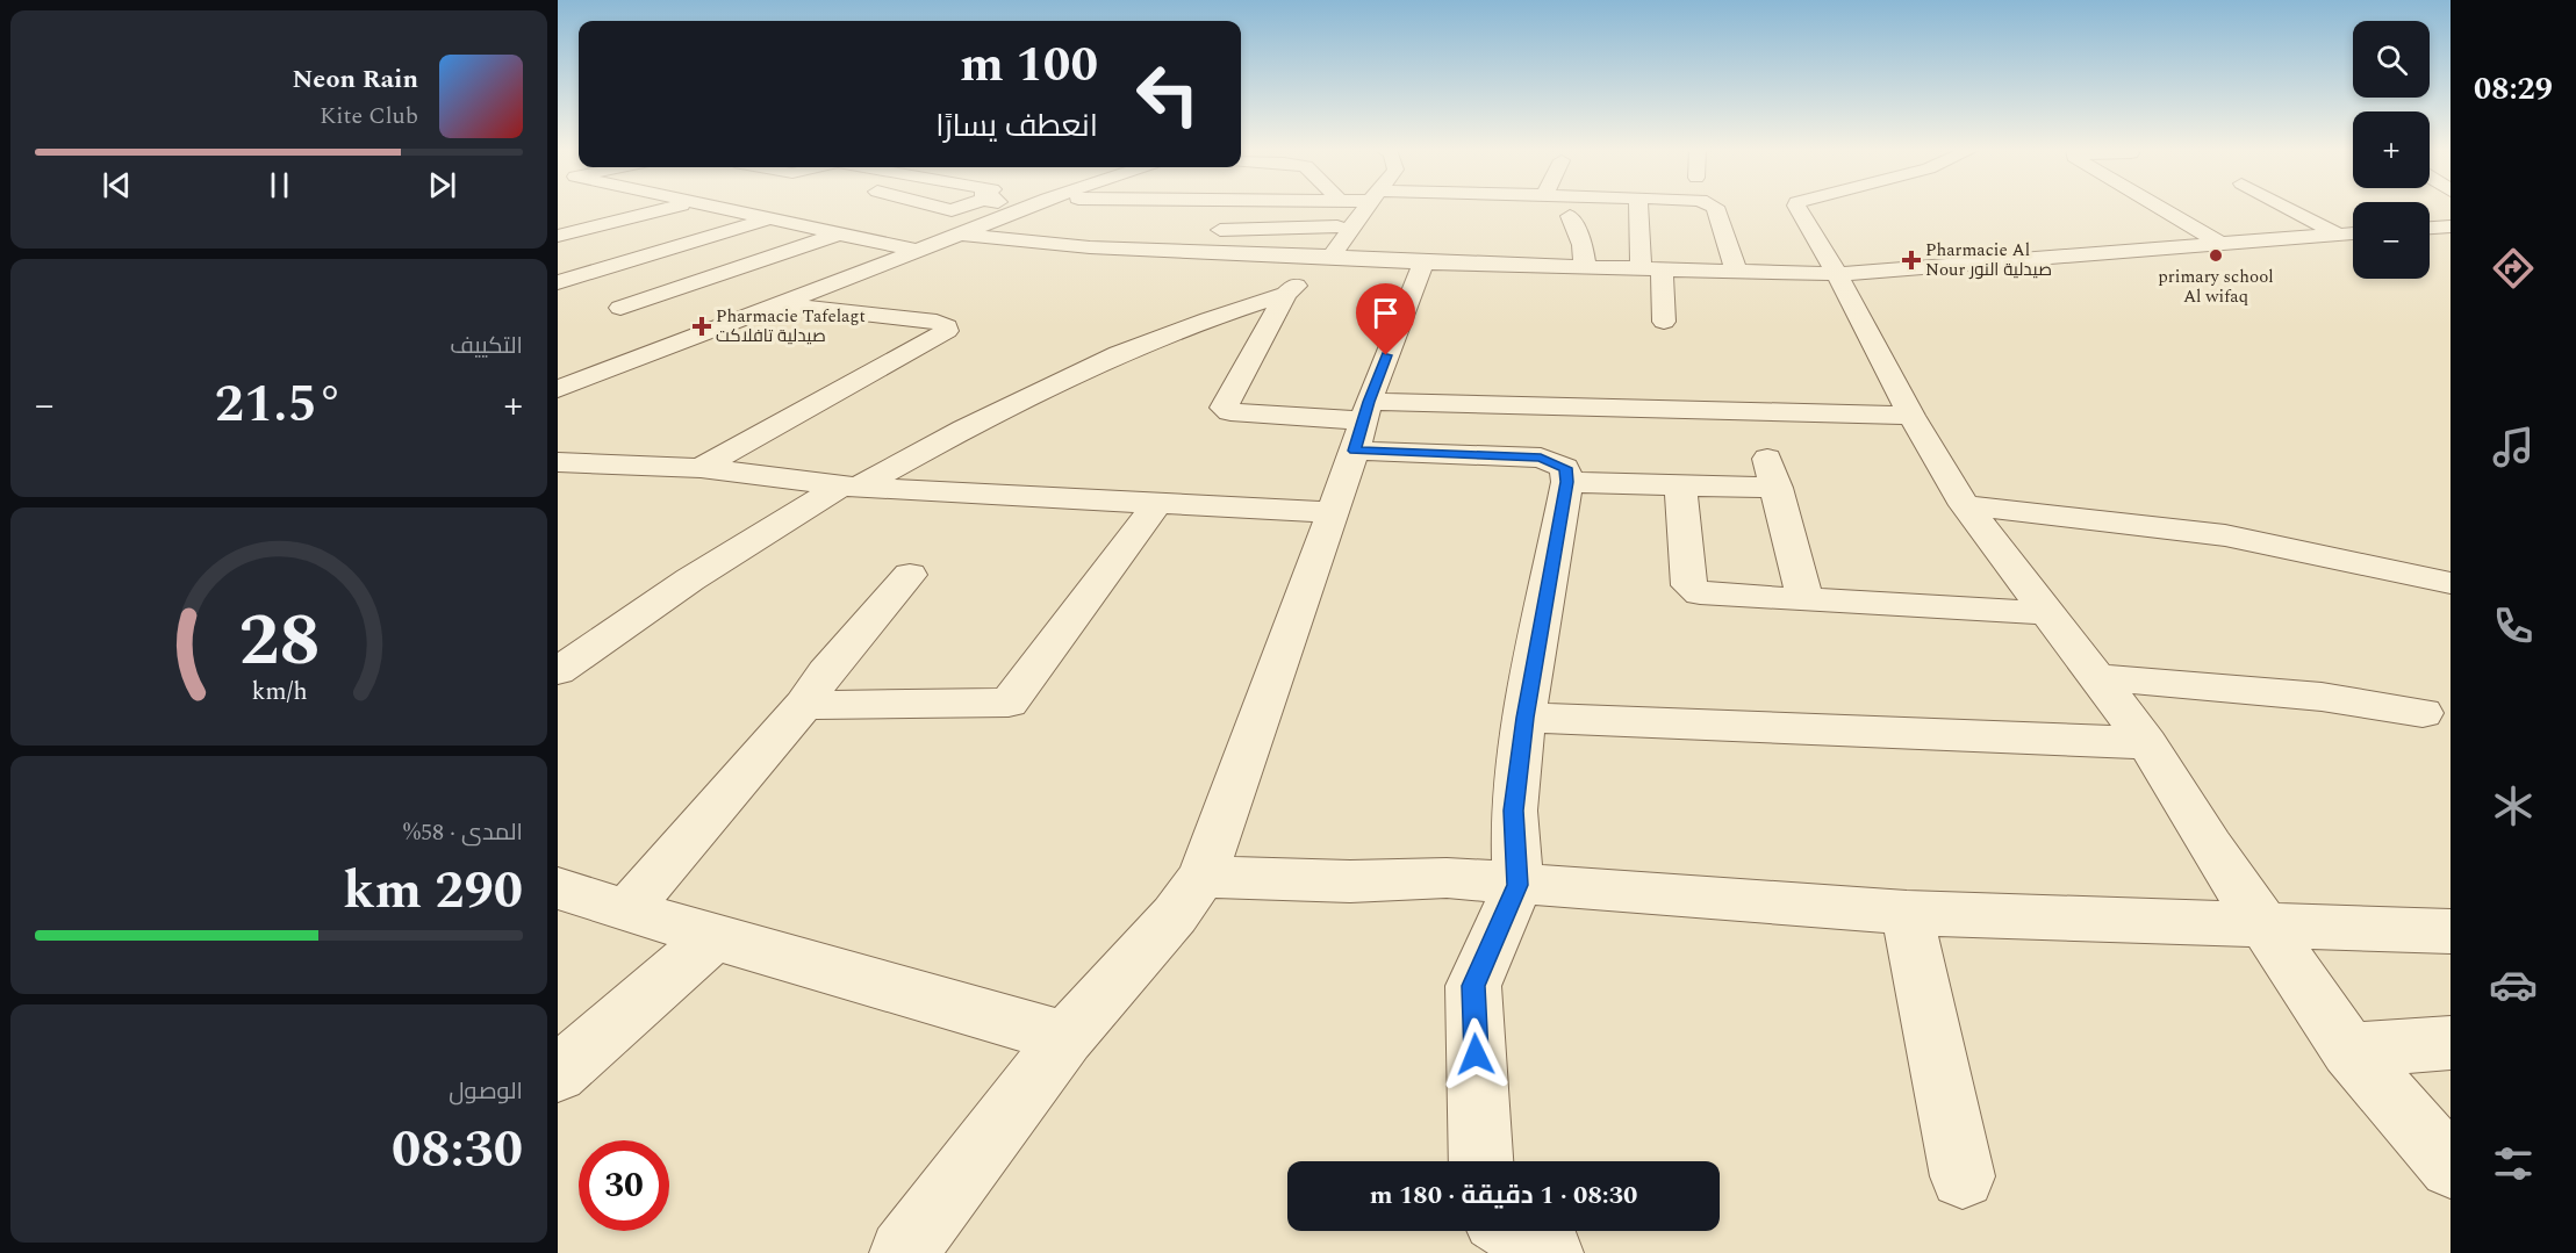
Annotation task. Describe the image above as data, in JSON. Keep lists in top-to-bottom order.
{
  "places": {
    "other": ["primary school Al wifaq"],
    "health": ["Pharmacie Al Nour صيدلية النور", "Pharmacie Tafelagt صيدلية تافلاكت"]
  },
  "page": {
    "tabs": "08:29",
    "map_buttons": ["+", "−"],
    "turn": ["100 m", "انعطف يسارًا"],
    "song": ["Neon Rain", "Kite Club"],
    "tile": [
      "التكييف",
      ["المدى · 58%", "290 km"],
      ["الوصول", "08:30"]
    ],
    "heat": ["−", "21.5°", "+"],
    "limit": "30",
    "trip": "08:30 · 1 دقيقة · 180 m",
    "gauge": ["28", "km/h"]
  }
}
